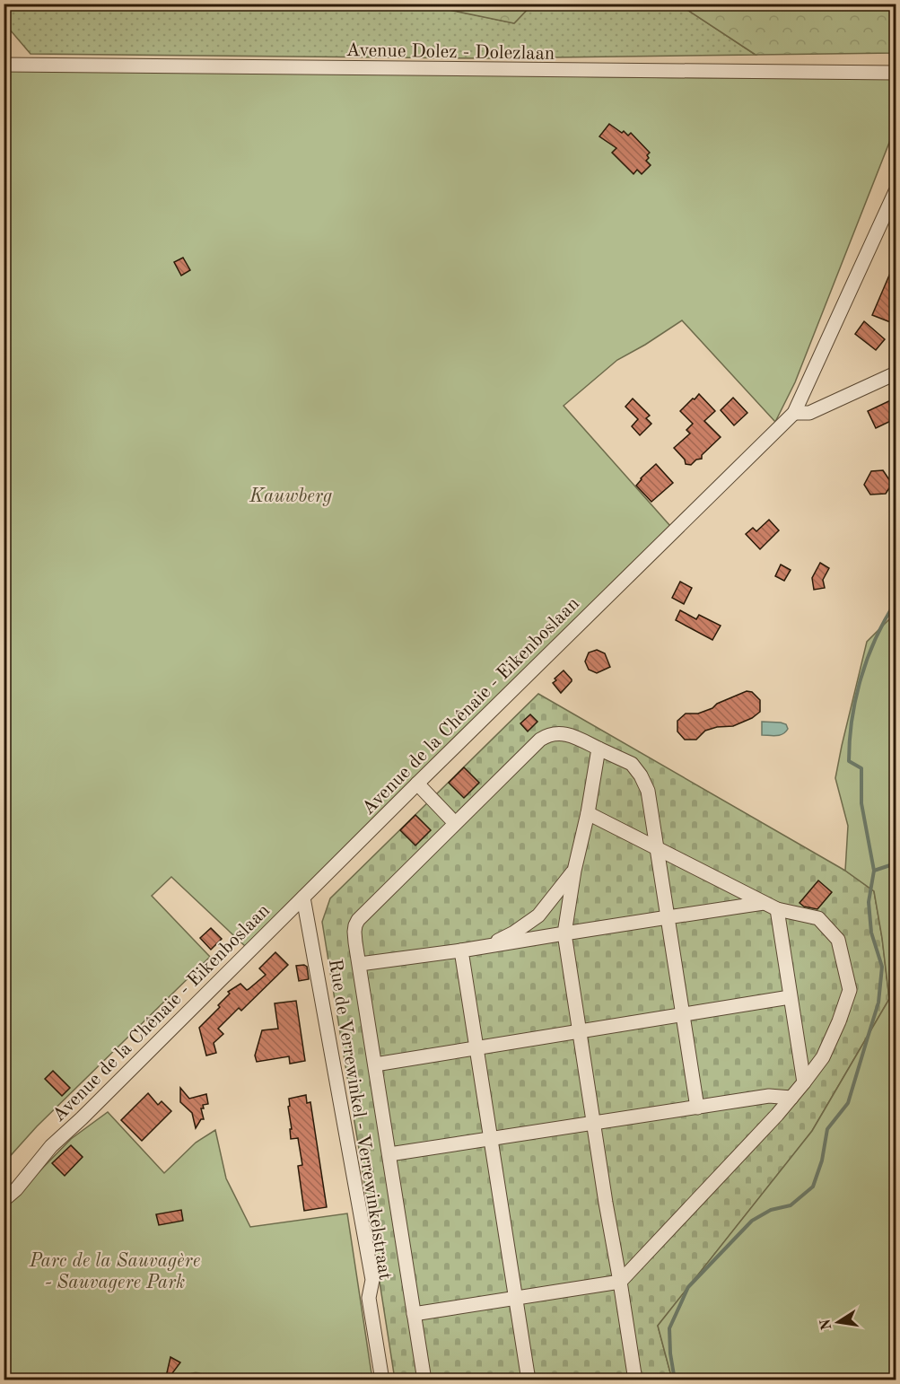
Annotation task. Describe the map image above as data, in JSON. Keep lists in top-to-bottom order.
{
  "streets": {
    "street": ["Avenue Dolez - Dolezlaan", "Avenue de la Chênaie - Eikenboslaan", "Rue de Verrewinkel - Verrewinkelstraat"]
  },
  "crossings": [
    ["Avenue de la Chênaie - Eikenboslaan", "Rue de Verrewinkel - Verrewinkelstraat"]
  ],
  "parks": ["Kauwberg", "Parc de la Sauvagère - Sauvagere Park"],
  "north": "left"
}
